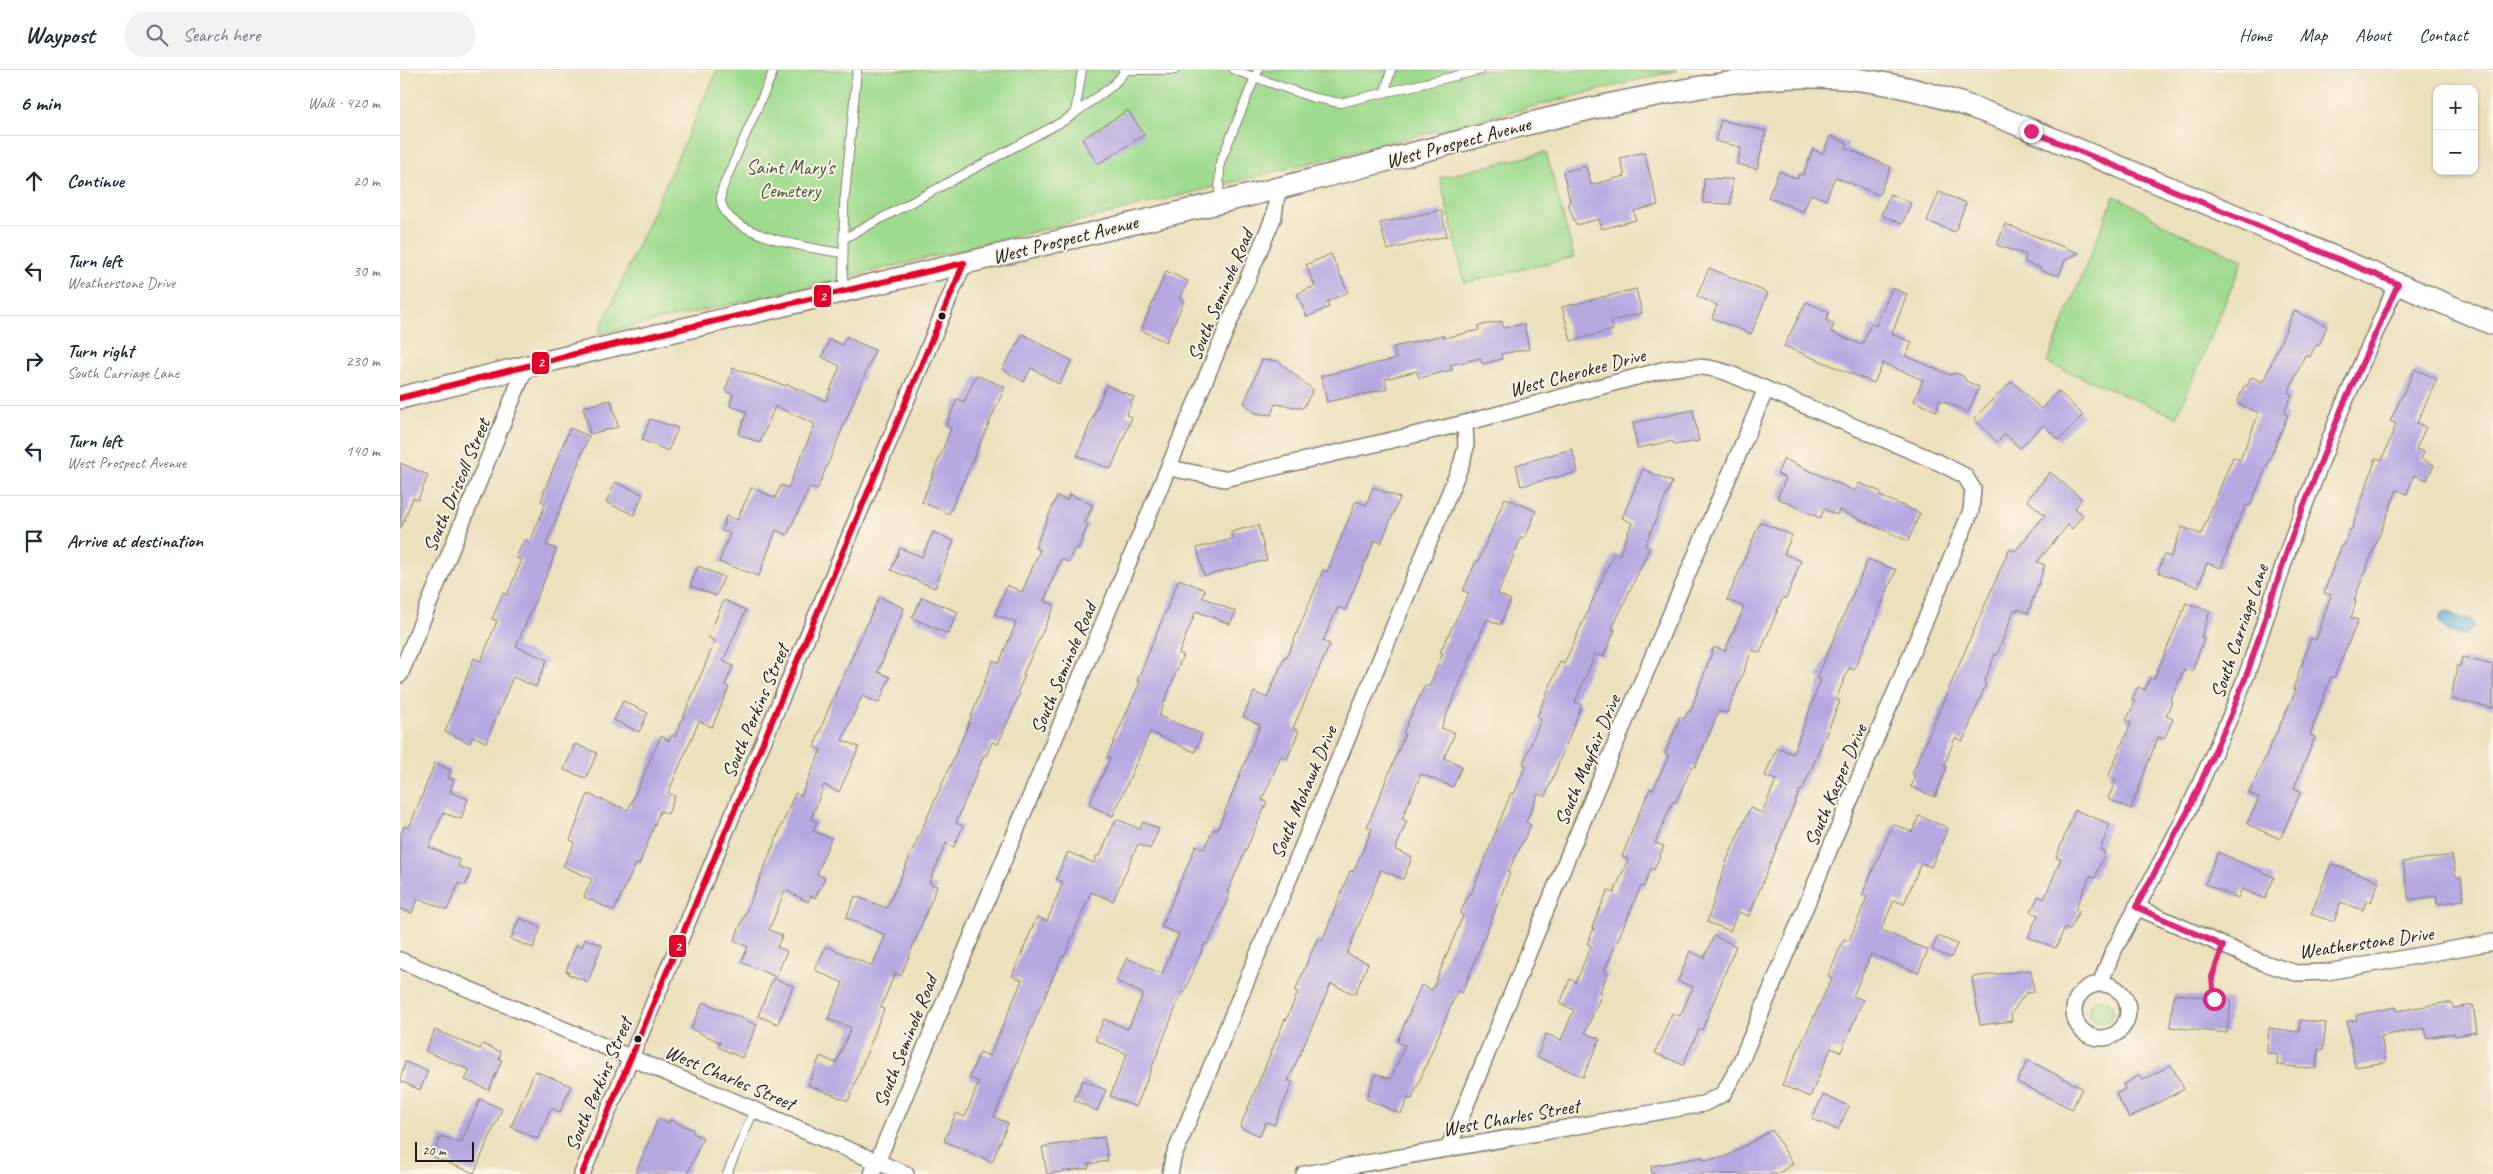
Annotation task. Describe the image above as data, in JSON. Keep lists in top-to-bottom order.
{
  "streets": {
    "main road": ["West Prospect Avenue"],
    "street": [
      "South Seminole Road",
      "West Cherokee Drive",
      "South Driscoll Street",
      "South Carriage Lane",
      "South Perkins Street",
      "South Mayfair Drive",
      "South Kasper Drive",
      "South Mohawk Drive",
      "Weatherstone Drive",
      "West Charles Street"
    ]
  },
  "crossings": [
    ["West Prospect Avenue", "South Seminole Road"],
    ["West Prospect Avenue", "South Driscoll Street"],
    ["West Prospect Avenue", "South Carriage Lane"],
    ["West Prospect Avenue", "South Perkins Street"],
    ["South Seminole Road", "West Cherokee Drive"],
    ["South Seminole Road", "West Charles Street"],
    ["West Cherokee Drive", "South Mayfair Drive"],
    ["West Cherokee Drive", "South Kasper Drive"],
    ["West Cherokee Drive", "South Mohawk Drive"],
    ["South Carriage Lane", "Weatherstone Drive"],
    ["South Perkins Street", "West Charles Street"],
    ["South Mayfair Drive", "West Charles Street"],
    ["South Kasper Drive", "West Charles Street"]
  ],
  "parks": ["Saint Mary's Cemetery"],
  "lines": ["transit line 2"],
  "scale_bar": "20 m",
  "page": {
    "header": "Waypost",
    "search": "Search here",
    "nav": [
      "Home",
      "Map",
      "About",
      "Contact"
    ],
    "heading": ["6 min", "Walk · 420 m"],
    "map_buttons": ["+", "−"],
    "list": [
      ["Continue", "20 m"],
      ["Turn left", "Weatherstone Drive", "30 m"],
      ["Turn right", "South Carriage Lane", "230 m"],
      ["Turn left", "West Prospect Avenue", "140 m"],
      "Arrive at destination"
    ],
    "scale": "20 m"
  }
}
